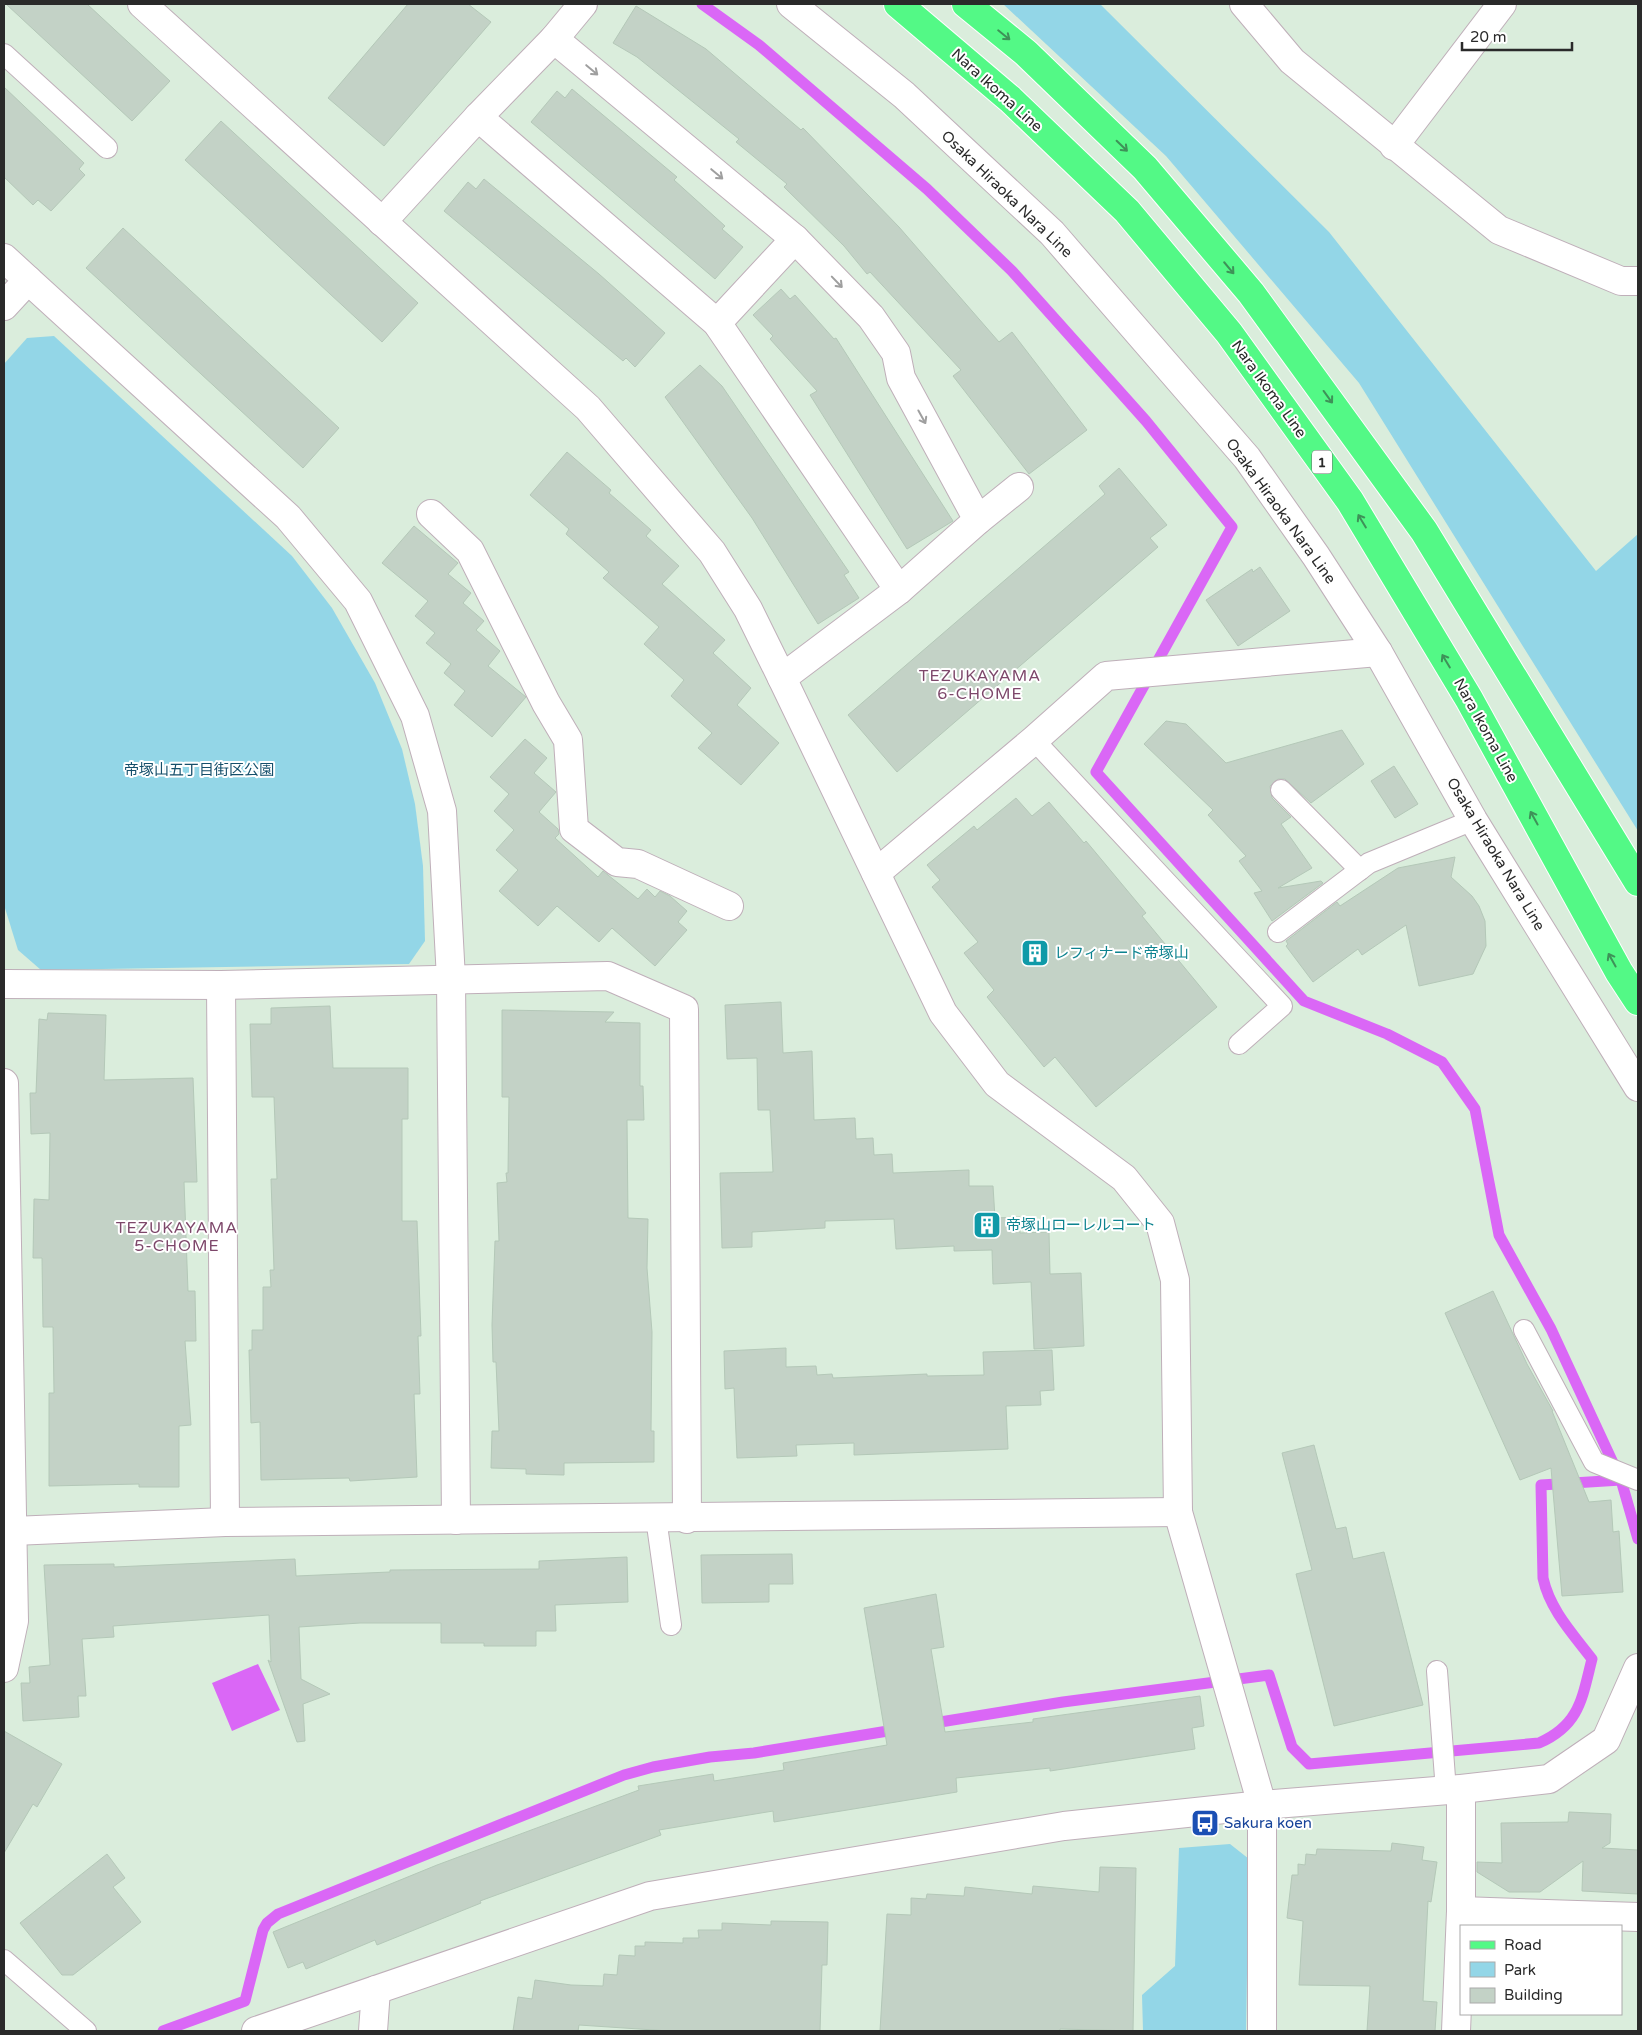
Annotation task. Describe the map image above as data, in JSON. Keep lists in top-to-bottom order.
{
  "streets": {
    "main road": ["Nara Ikoma Line", "1"],
    "street": ["Osaka Hiraoka Nara Line"]
  },
  "districts": ["TEZUKAYAMA 6-CHOME", "TEZUKAYAMA 5-CHOME"],
  "parks": ["帝塚山五丁目街区公園"],
  "places": {
    "building": ["レフィナード帝塚山", "帝塚山ローレルコート"],
    "bus stop": ["Sakura koen"]
  },
  "legend": ["Road", "Park", "Building"],
  "scale_bar": "20 m"
}
